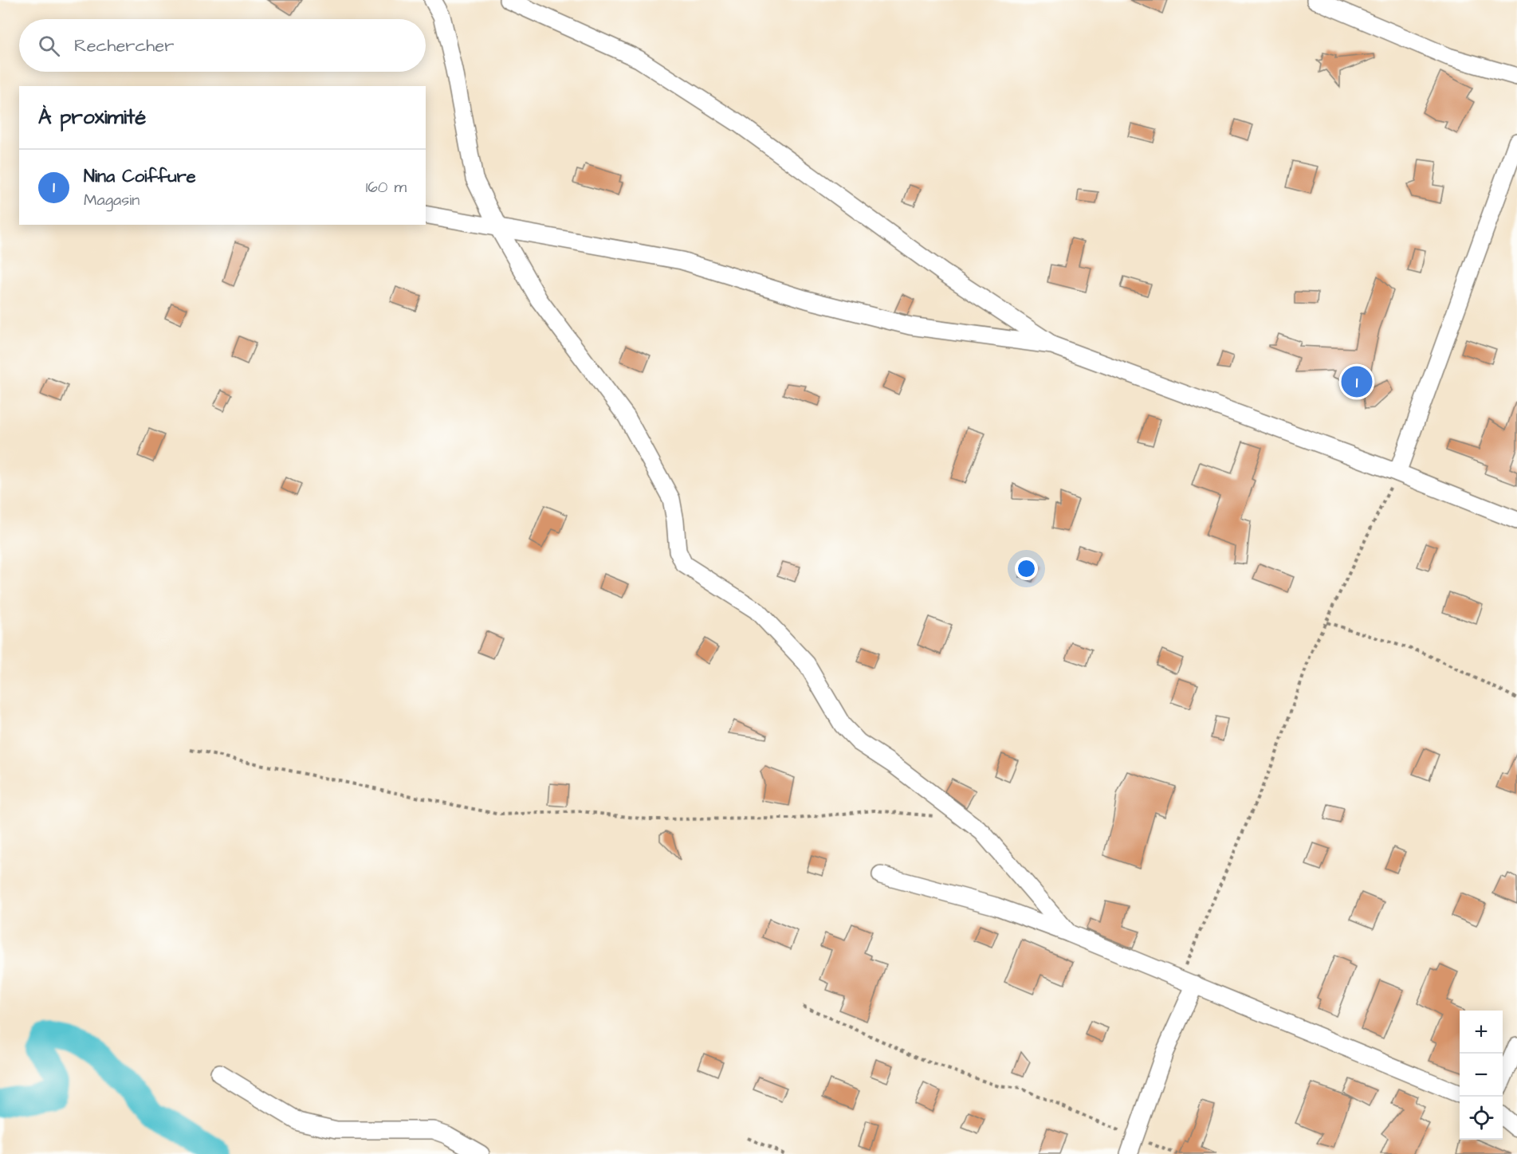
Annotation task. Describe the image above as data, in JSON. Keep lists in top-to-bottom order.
{
  "page": {
    "search": "Rechercher",
    "heading": "À proximité",
    "list": [
      {
        "mark": "1",
        "name": "Nina Coiffure",
        "note": "Magasin",
        "value": "160 m"
      }
    ],
    "pins": "1",
    "map_buttons": ["+", "−"]
  }
}
